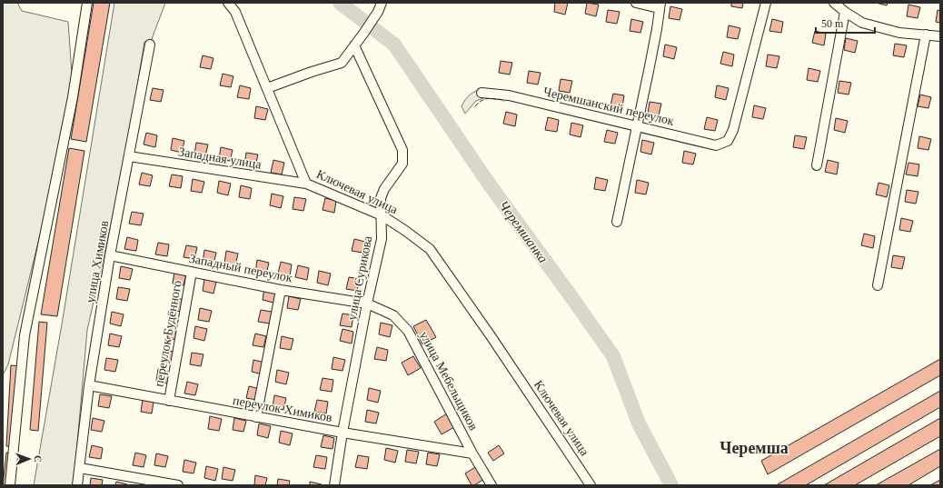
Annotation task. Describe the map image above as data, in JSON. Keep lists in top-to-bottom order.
{
  "streets": {
    "street": [
      "Черемшанский переулок",
      "Западная улица",
      "Ключевая улица",
      "улица Химиков",
      "Западный переулок",
      "улица Сурикова",
      "переулок Будённого",
      "улица Мебельщиков",
      "переулок Химиков"
    ]
  },
  "crossings": [
    ["Западная улица", "Ключевая улица"],
    ["Западная улица", "улица Химиков"],
    ["Ключевая улица", "улица Сурикова"],
    ["улица Химиков", "Западный переулок"],
    ["улица Химиков", "переулок Химиков"],
    ["Западный переулок", "улица Сурикова"],
    ["Западный переулок", "переулок Будённого"],
    ["Западный переулок", "улица Мебельщиков"],
    ["улица Сурикова", "улица Мебельщиков"],
    ["улица Сурикова", "переулок Химиков"],
    ["переулок Будённого", "переулок Химиков"],
    ["улица Мебельщиков", "переулок Химиков"]
  ],
  "districts": ["Черемша"],
  "water": ["Черемшанка"],
  "scale_bar": "50 m",
  "north": "right"
}
